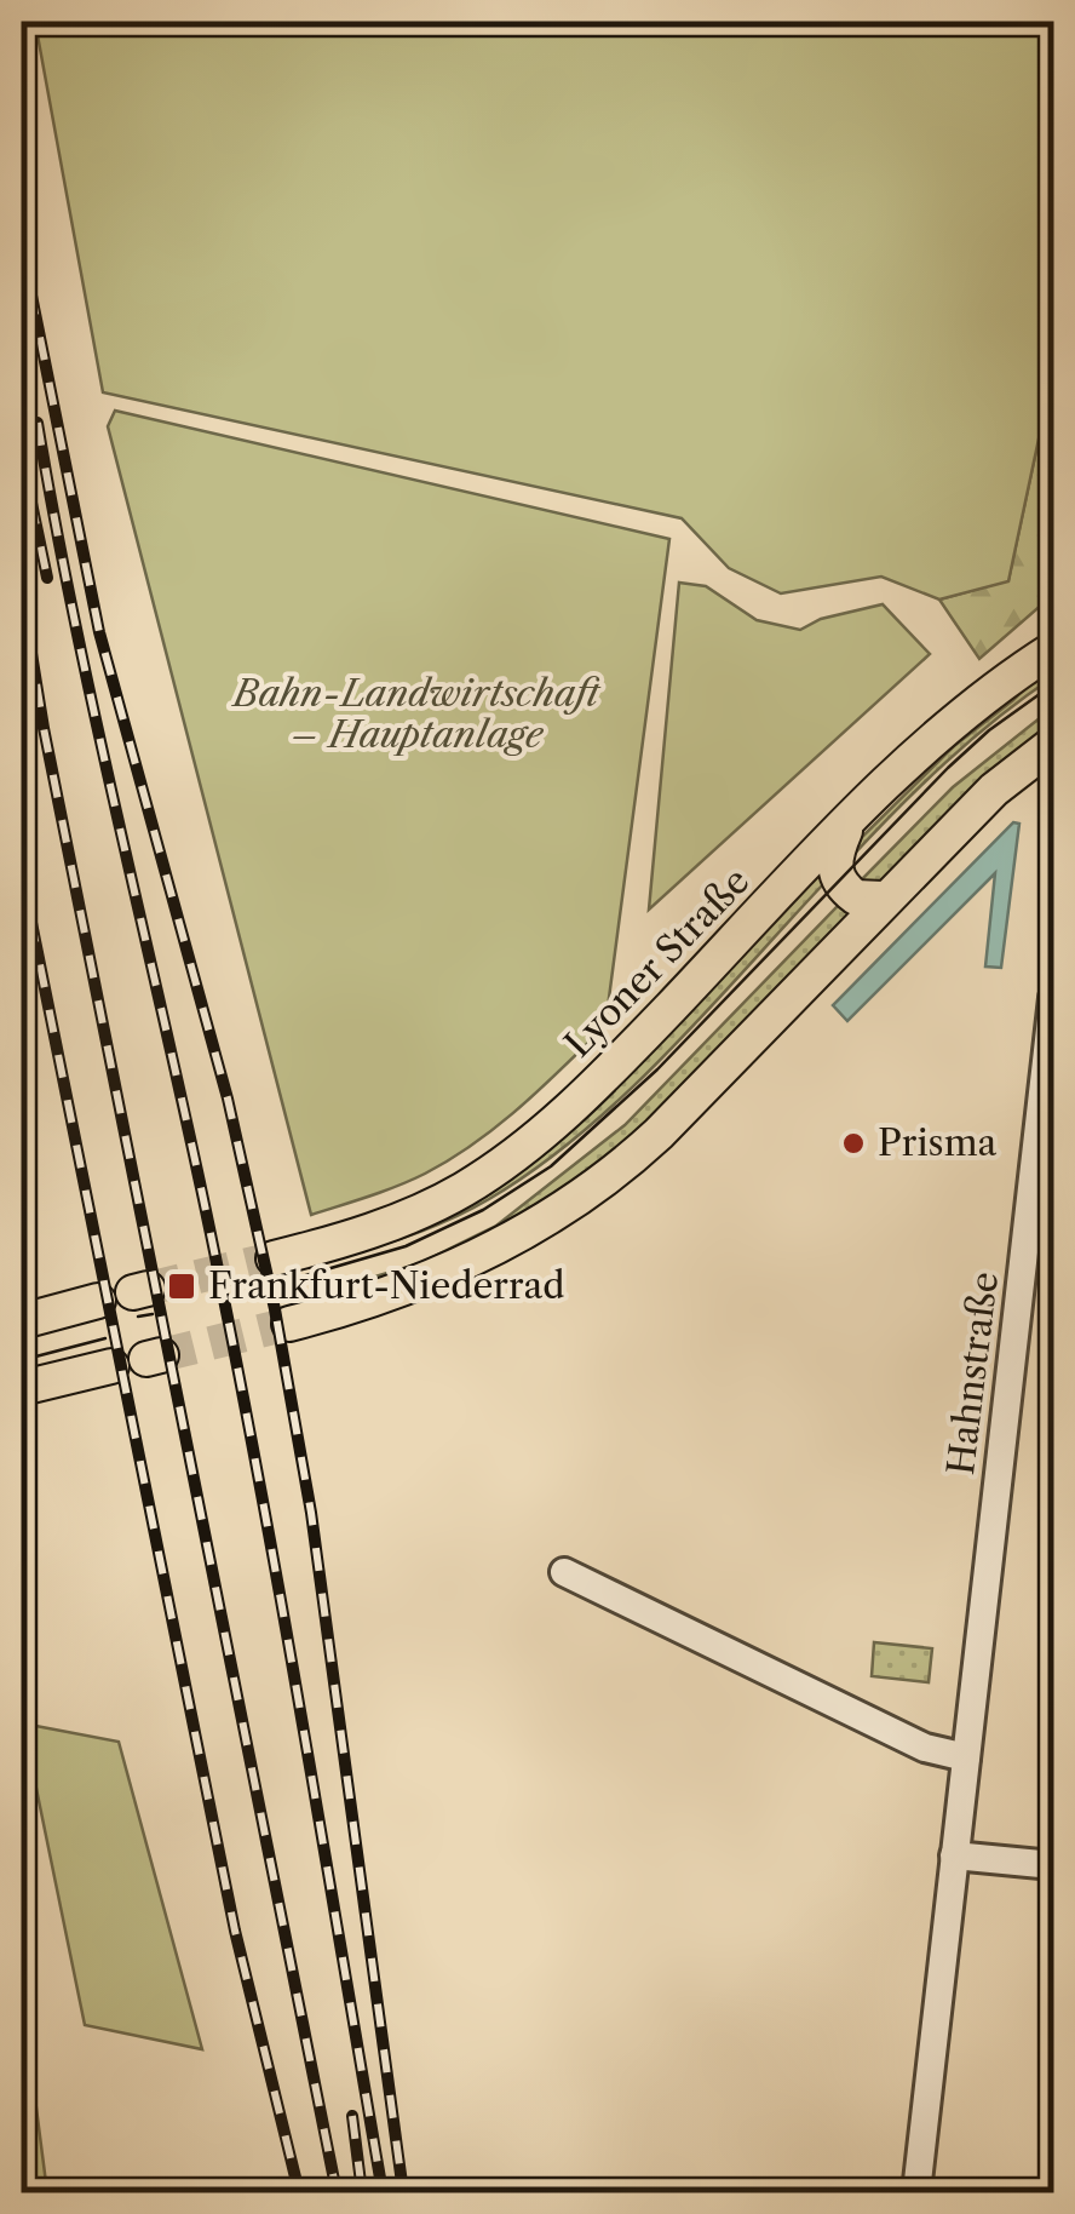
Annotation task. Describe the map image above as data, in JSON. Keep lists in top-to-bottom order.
{
  "streets": {
    "main road": ["Lyoner Straße"],
    "street": ["Hahnstraße"]
  },
  "parks": ["Bahn-Landwirtschaft – Hauptanlage"],
  "places": {
    "other": ["Prisma"],
    "transit": ["Frankfurt-Niederrad"]
  }
}
